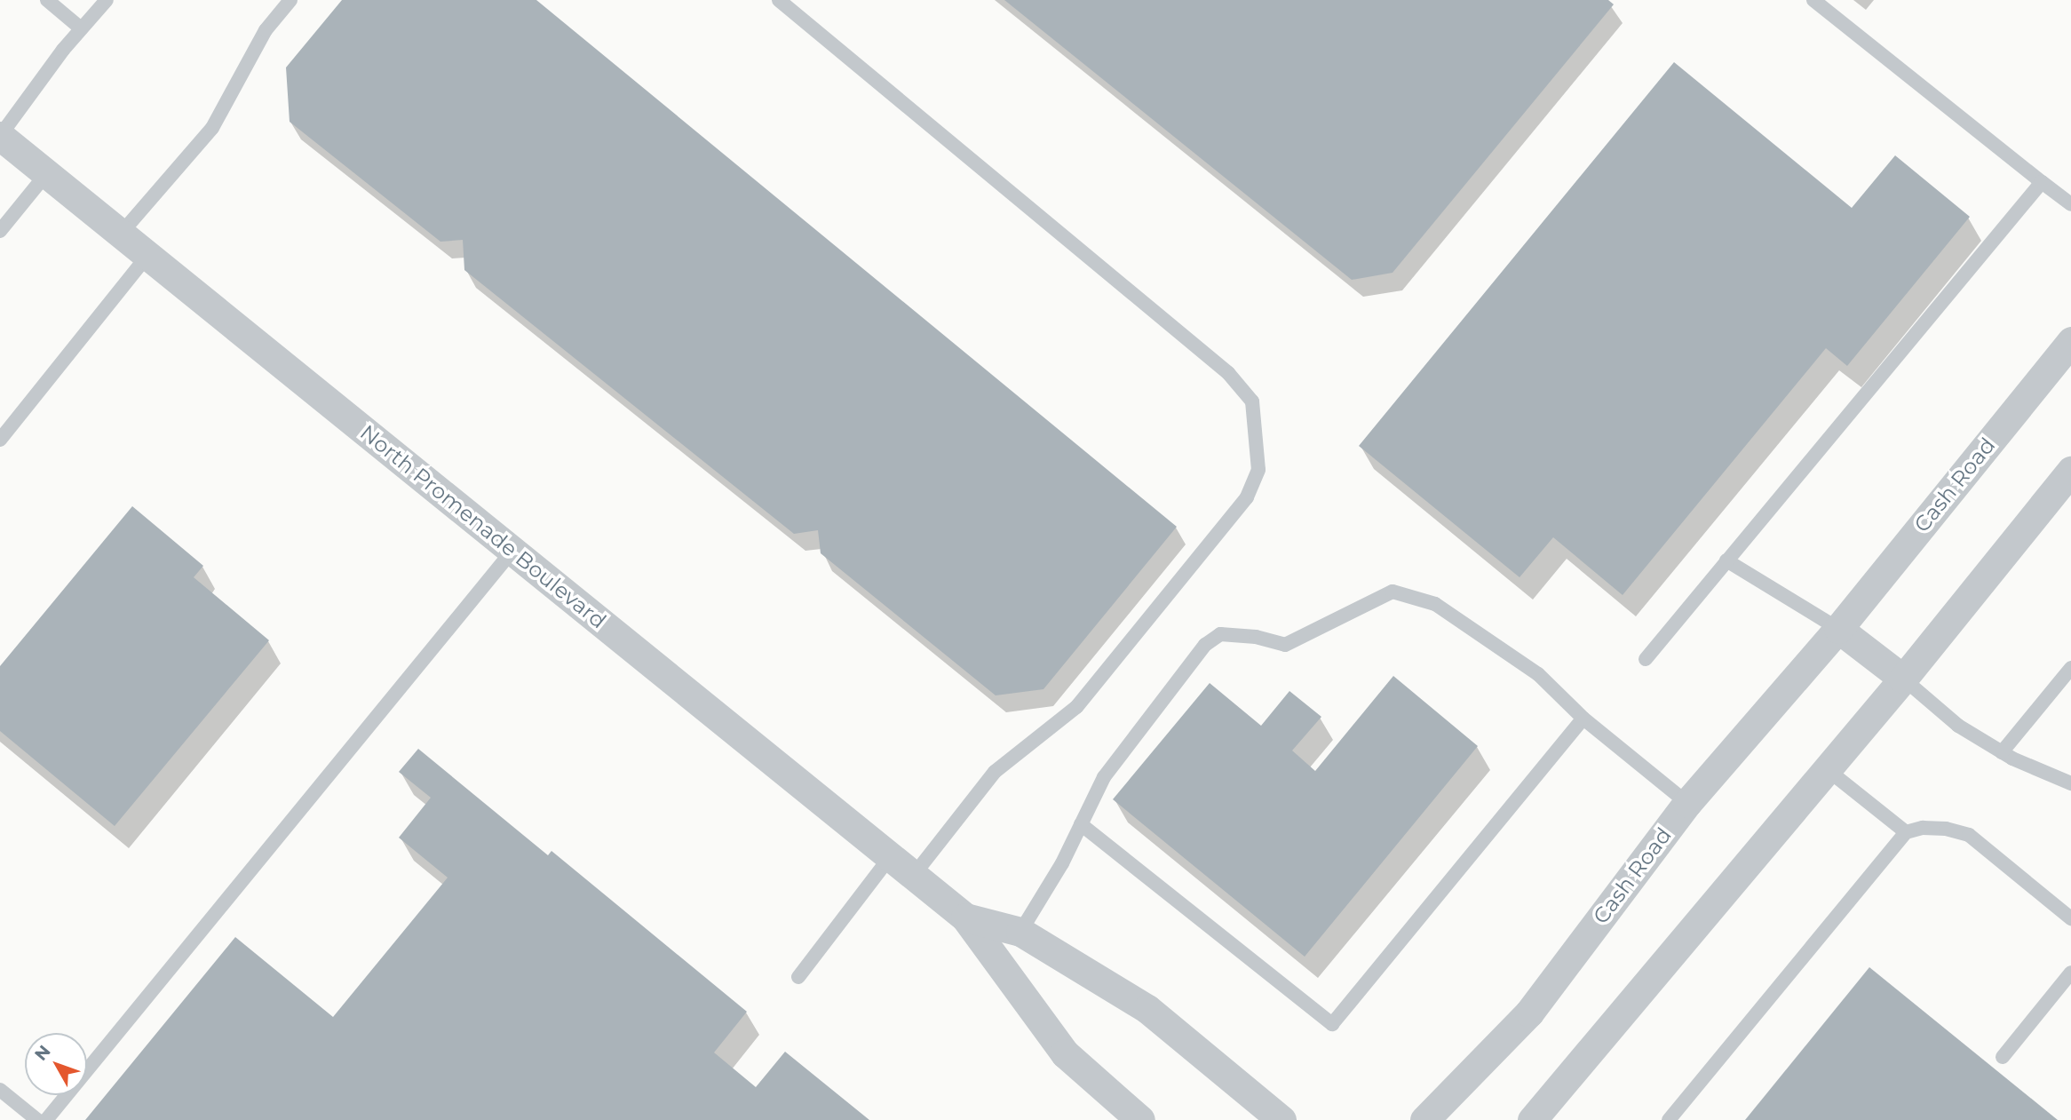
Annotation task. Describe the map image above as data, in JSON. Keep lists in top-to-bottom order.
{
  "streets": {
    "street": ["Cash Road", "North Promenade Boulevard"]
  },
  "north": "top left"
}
